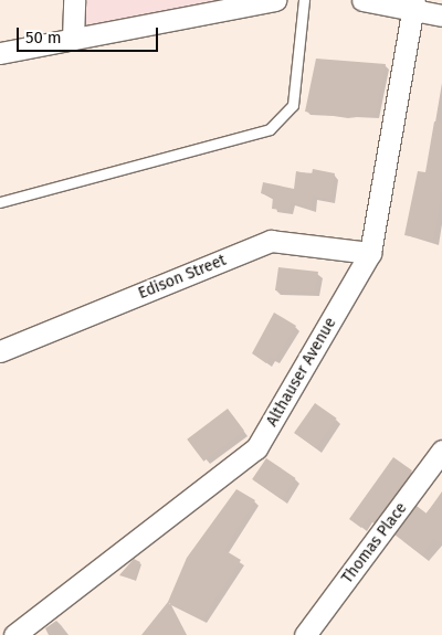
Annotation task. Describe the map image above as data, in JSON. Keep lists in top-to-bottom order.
{
  "streets": {
    "street": ["Edison Street", "Althauser Avenue", "Thomas Place"]
  },
  "crossings": [
    ["Edison Street", "Althauser Avenue"]
  ],
  "scale_bar": "50 m"
}
